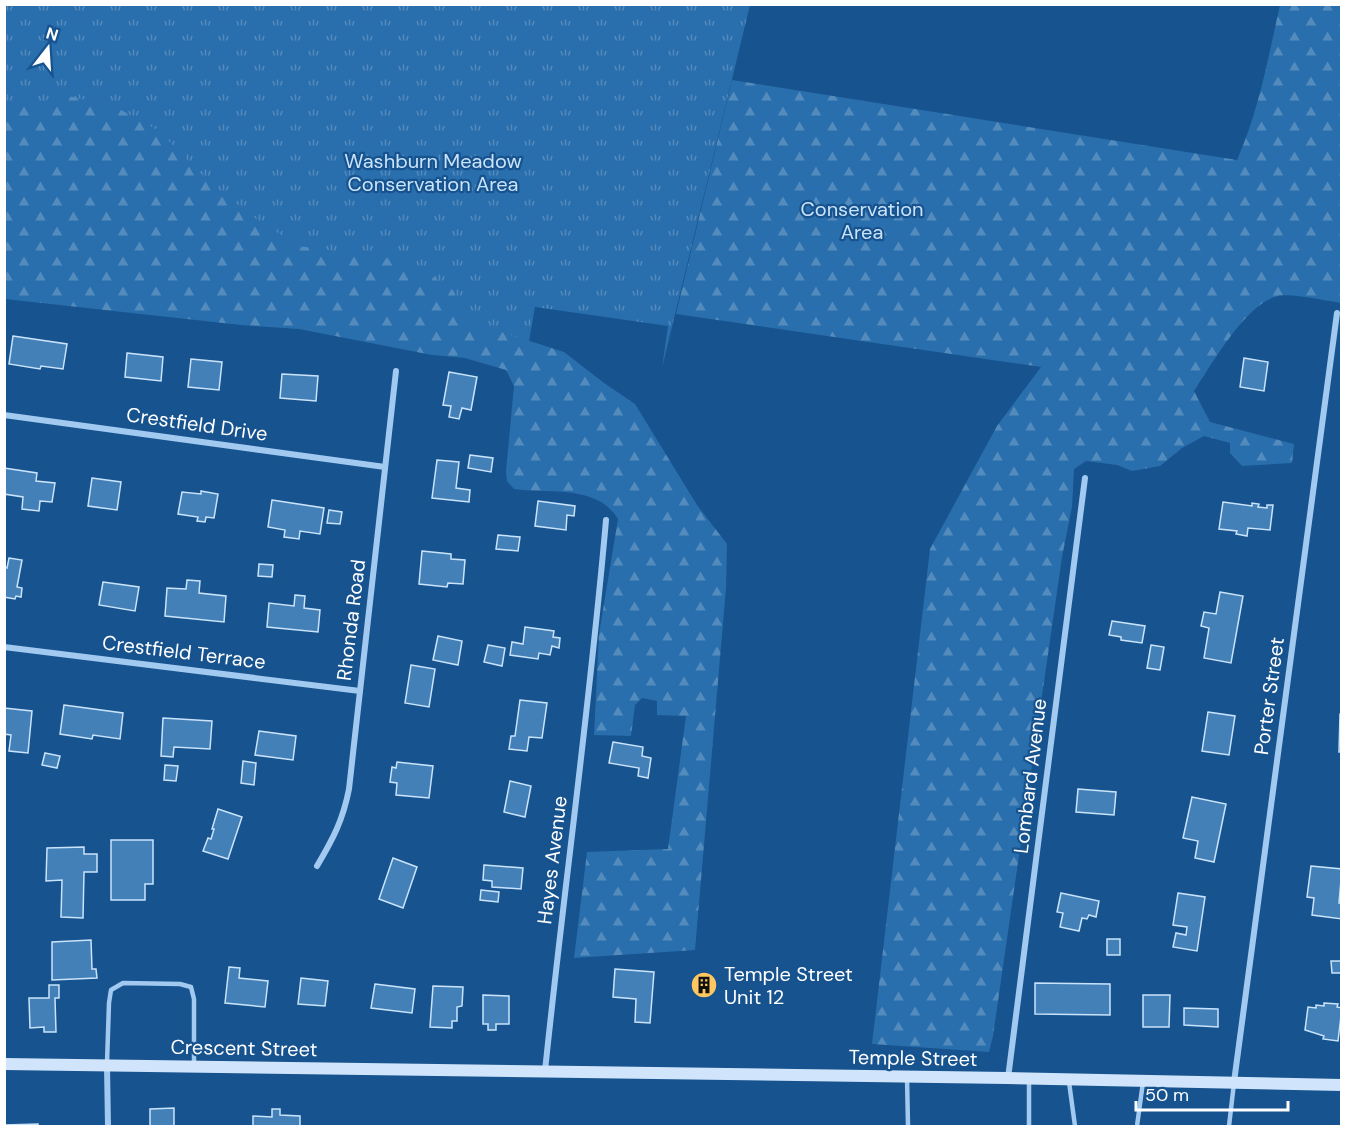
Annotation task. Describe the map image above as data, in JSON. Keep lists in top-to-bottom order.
{
  "streets": {
    "main road": ["Crescent Street", "Temple Street"],
    "street": [
      "Crestfield Drive",
      "Rhonda Road",
      "Crestfield Terrace",
      "Porter Street",
      "Lombard Avenue",
      "Hayes Avenue"
    ]
  },
  "crossings": [
    ["Crestfield Drive", "Rhonda Road"],
    ["Rhonda Road", "Crestfield Terrace"],
    ["Porter Street", "Temple Street"],
    ["Lombard Avenue", "Temple Street"],
    ["Hayes Avenue", "Temple Street"],
    ["Crescent Street", "Temple Street"]
  ],
  "parks": ["Washburn Meadow Conservation Area", "Conservation Area"],
  "places": {
    "building": ["Temple Street Unit 12"]
  },
  "scale_bar": "50 m",
  "north": "top"
}
